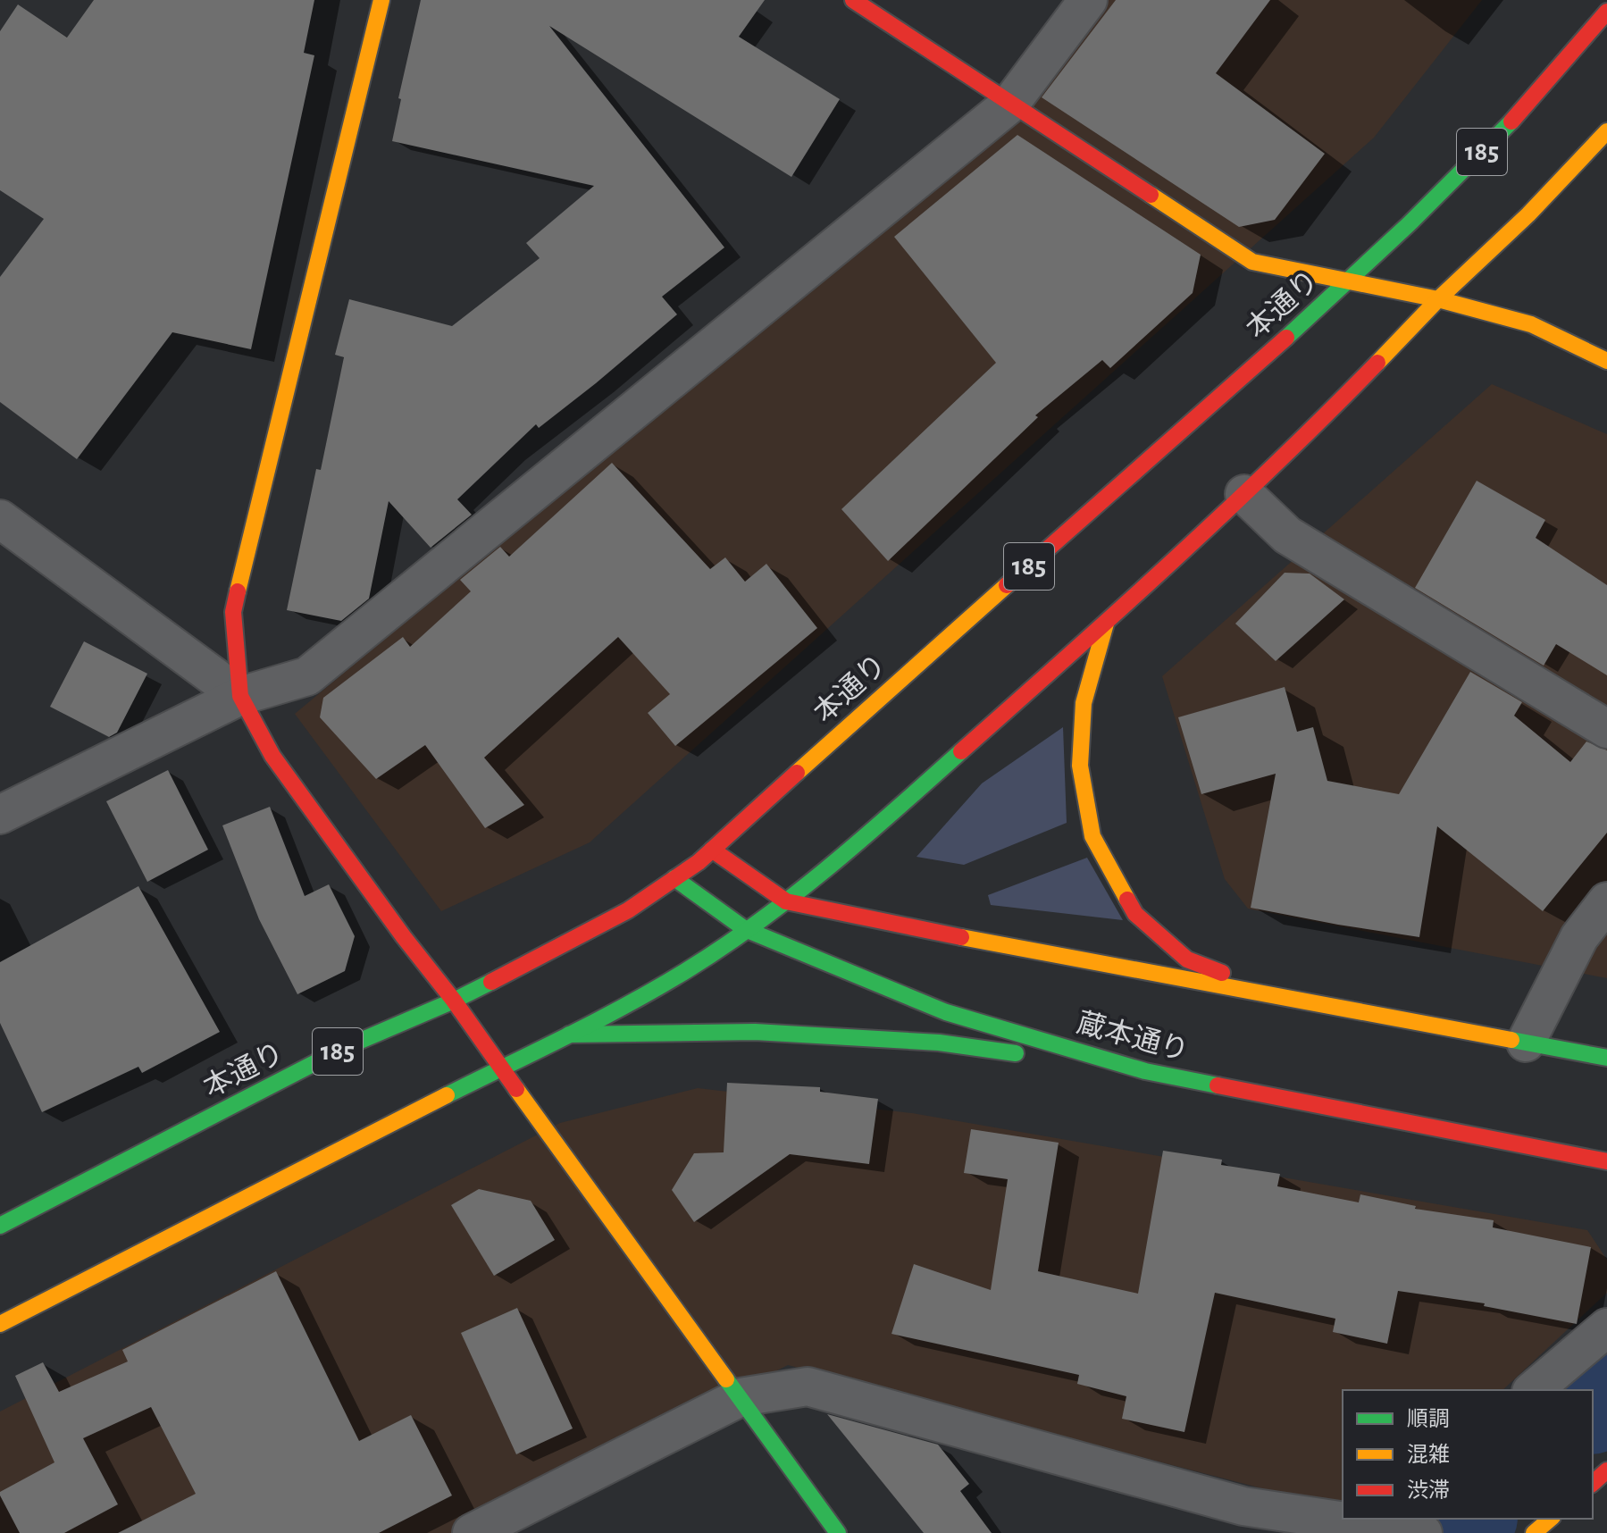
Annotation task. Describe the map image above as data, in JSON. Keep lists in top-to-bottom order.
{
  "streets": {
    "main road": ["185", "本通り", "蔵本通り"]
  },
  "crossings": [
    ["185", "蔵本通り"],
    ["本通り", "蔵本通り"]
  ],
  "legend": ["順調", "混雑", "渋滞"]
}
